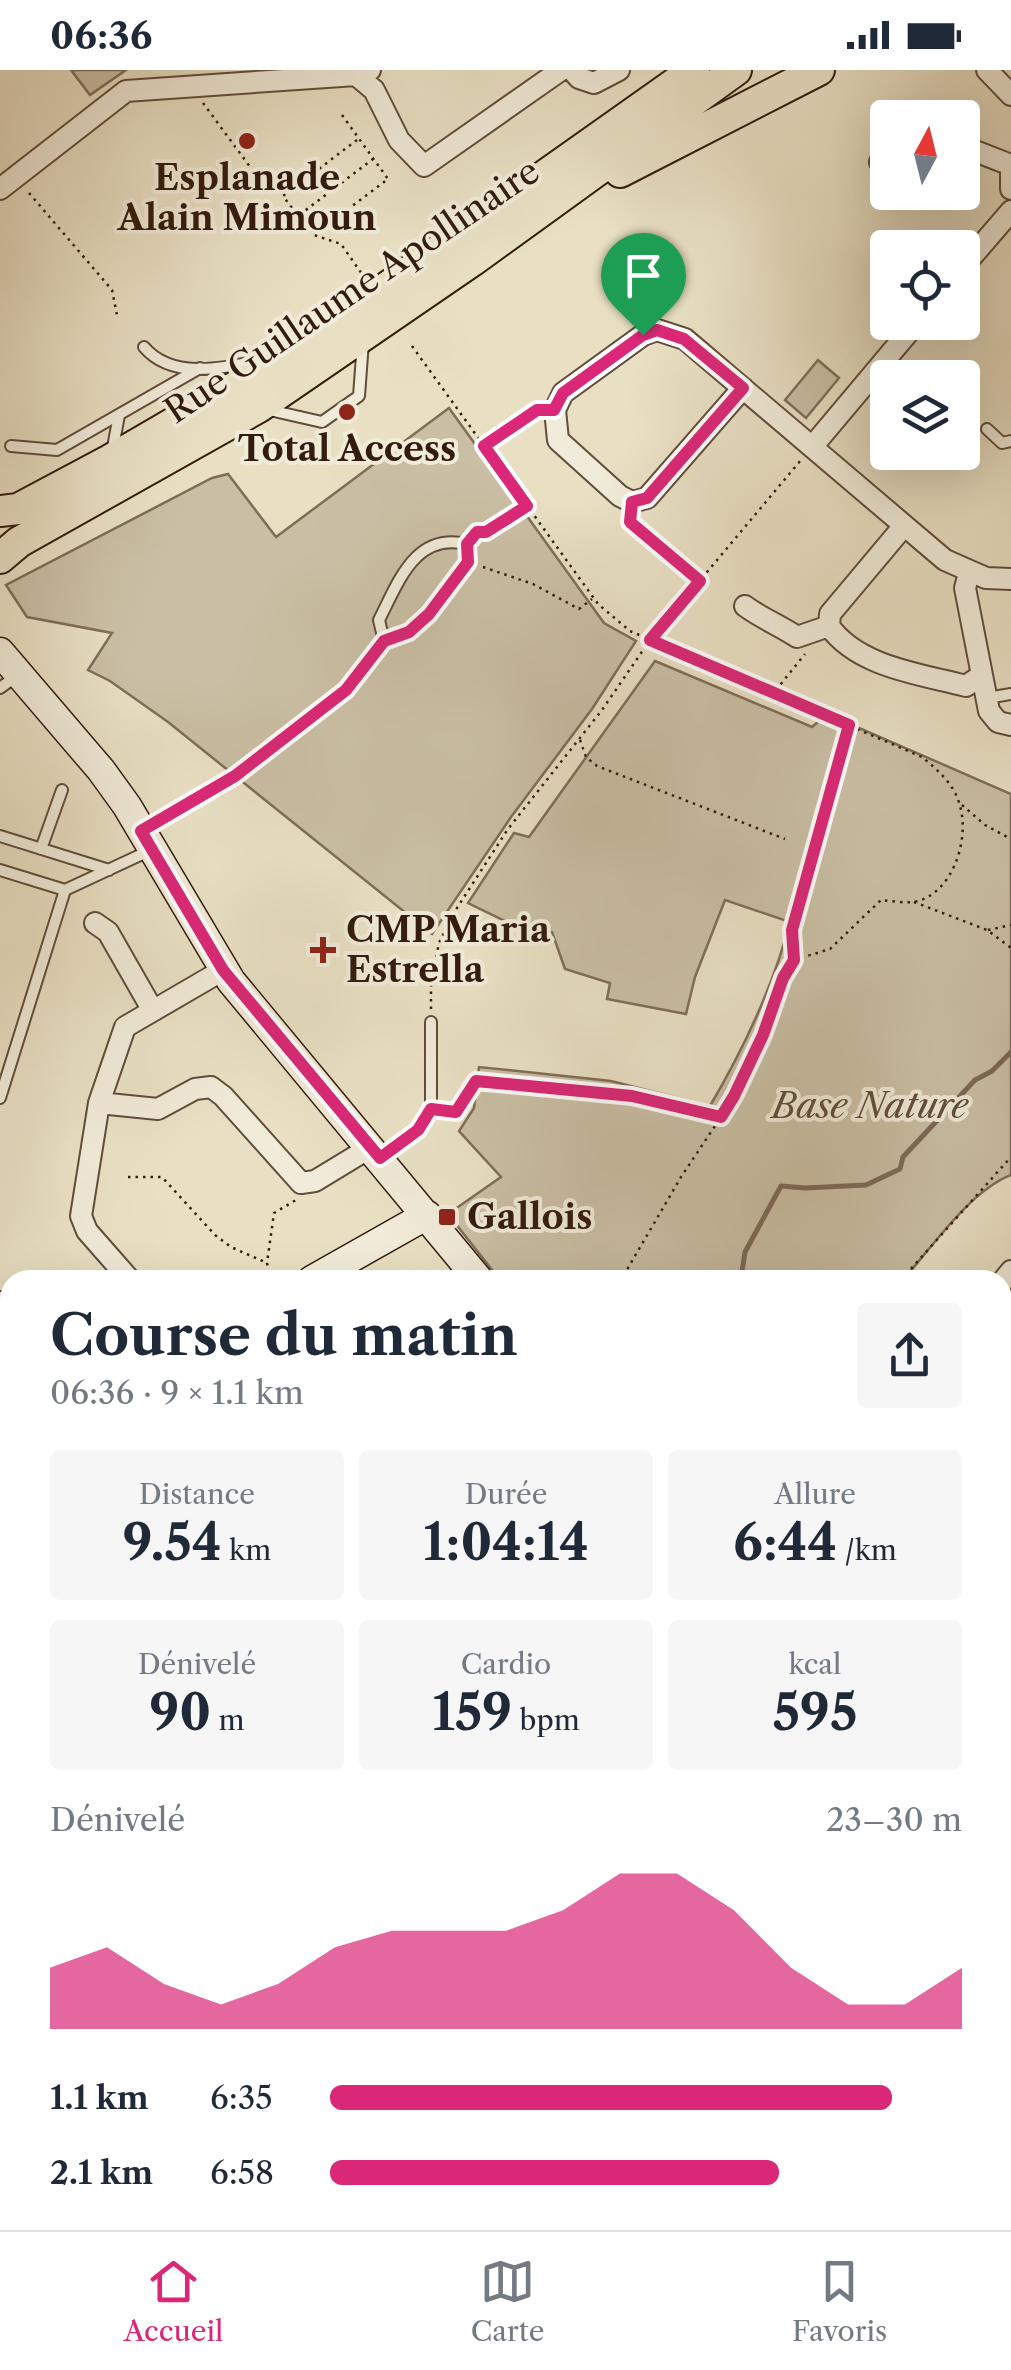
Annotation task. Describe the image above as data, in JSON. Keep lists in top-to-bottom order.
{
  "streets": {
    "main road": ["Rue Guillaume Apollinaire"]
  },
  "parks": ["Base Nature"],
  "places": {
    "other": ["Esplanade Alain Mimoun", "Total Access"],
    "health": ["CMP Maria Estrella"],
    "transit": ["Gallois"]
  },
  "north": "top",
  "page": {
    "status": "06:36",
    "heading": ["Course du matin", "06:36 · 9 × 1.1 km"],
    "stats": [
      ["Distance", "9.54 km"],
      ["Durée", "1:04:14"],
      ["Allure", "6:44 /km"],
      ["Dénivelé", "90 m"],
      ["Cardio", "159 bpm"],
      ["kcal", "595"]
    ],
    "chart": ["Dénivelé", "23–30 m"],
    "list": [
      {
        "name": "1.1 km",
        "note": "6:35"
      },
      {
        "name": "2.1 km",
        "note": "6:58"
      }
    ],
    "tabs": ["Accueil", "Carte", "Favoris"]
  }
}
